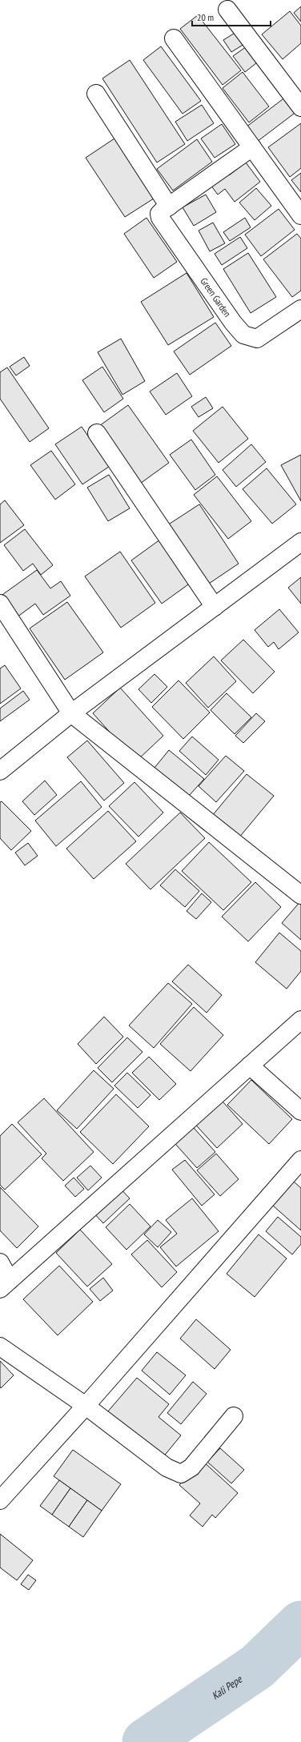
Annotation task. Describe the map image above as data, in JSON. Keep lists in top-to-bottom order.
{
  "streets": {
    "street": ["Green Garden"]
  },
  "water": ["Kali Pepe"],
  "scale_bar": "20 m"
}
